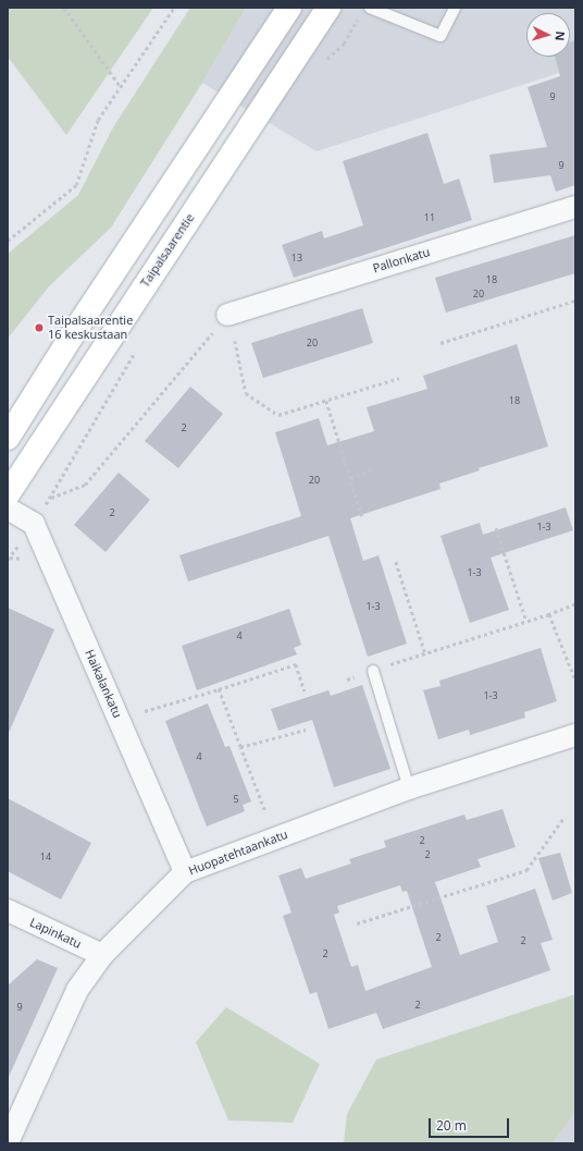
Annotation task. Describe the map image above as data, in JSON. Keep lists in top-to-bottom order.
{
  "streets": {
    "main road": ["Taipalsaarentie"],
    "street": [
      "Pallonkatu",
      "Haikalankatu",
      "Huopatehtaankatu",
      "Lapinkatu"
    ]
  },
  "crossings": [
    ["Haikalankatu", "Huopatehtaankatu"],
    ["Huopatehtaankatu", "Lapinkatu"]
  ],
  "places": ["Taipalsaarentie 16 keskustaan"],
  "house_numbers": [
    "9",
    "9",
    "11",
    "13",
    "18",
    "20",
    "20",
    "18",
    "2",
    "20",
    "2",
    "1-3",
    "1-3",
    "1-3",
    "4",
    "1-3",
    "4",
    "5",
    "2",
    "2",
    "14",
    "2",
    "2",
    "2",
    "2",
    "9"
  ],
  "scale_bar": "20 m",
  "north": "right"
}
